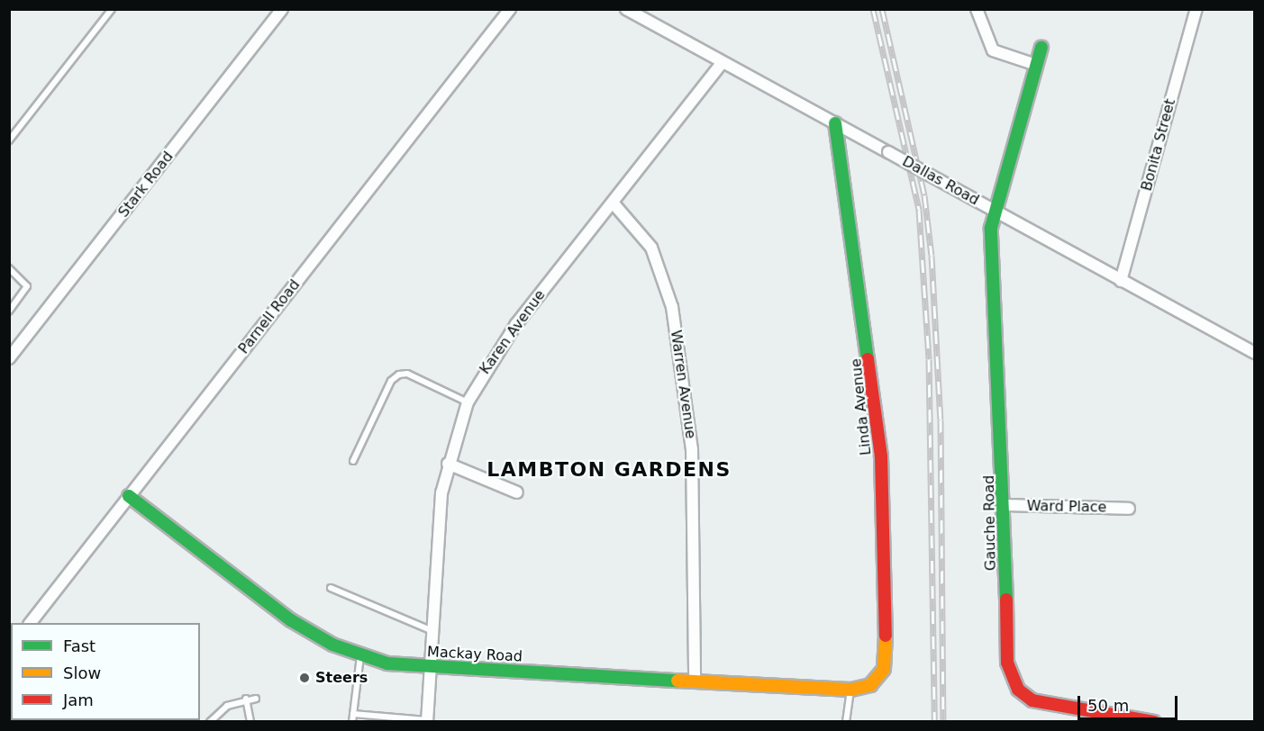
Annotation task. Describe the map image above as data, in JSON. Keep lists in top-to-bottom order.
{
  "streets": {
    "street": [
      "Bonita Street",
      "Dallas Road",
      "Stark Road",
      "Parnell Road",
      "Karen Avenue",
      "Warren Avenue",
      "Linda Avenue",
      "Ward Place",
      "Gauche Road",
      "Mackay Road"
    ]
  },
  "crossings": [
    ["Bonita Street", "Dallas Road"],
    ["Dallas Road", "Karen Avenue"],
    ["Dallas Road", "Linda Avenue"],
    ["Dallas Road", "Gauche Road"],
    ["Parnell Road", "Mackay Road"],
    ["Karen Avenue", "Warren Avenue"],
    ["Karen Avenue", "Mackay Road"],
    ["Warren Avenue", "Mackay Road"],
    ["Linda Avenue", "Mackay Road"],
    ["Ward Place", "Gauche Road"]
  ],
  "districts": ["LAMBTON GARDENS"],
  "places": ["Steers"],
  "legend": ["Fast", "Slow", "Jam"],
  "scale_bar": "50 m"
}
